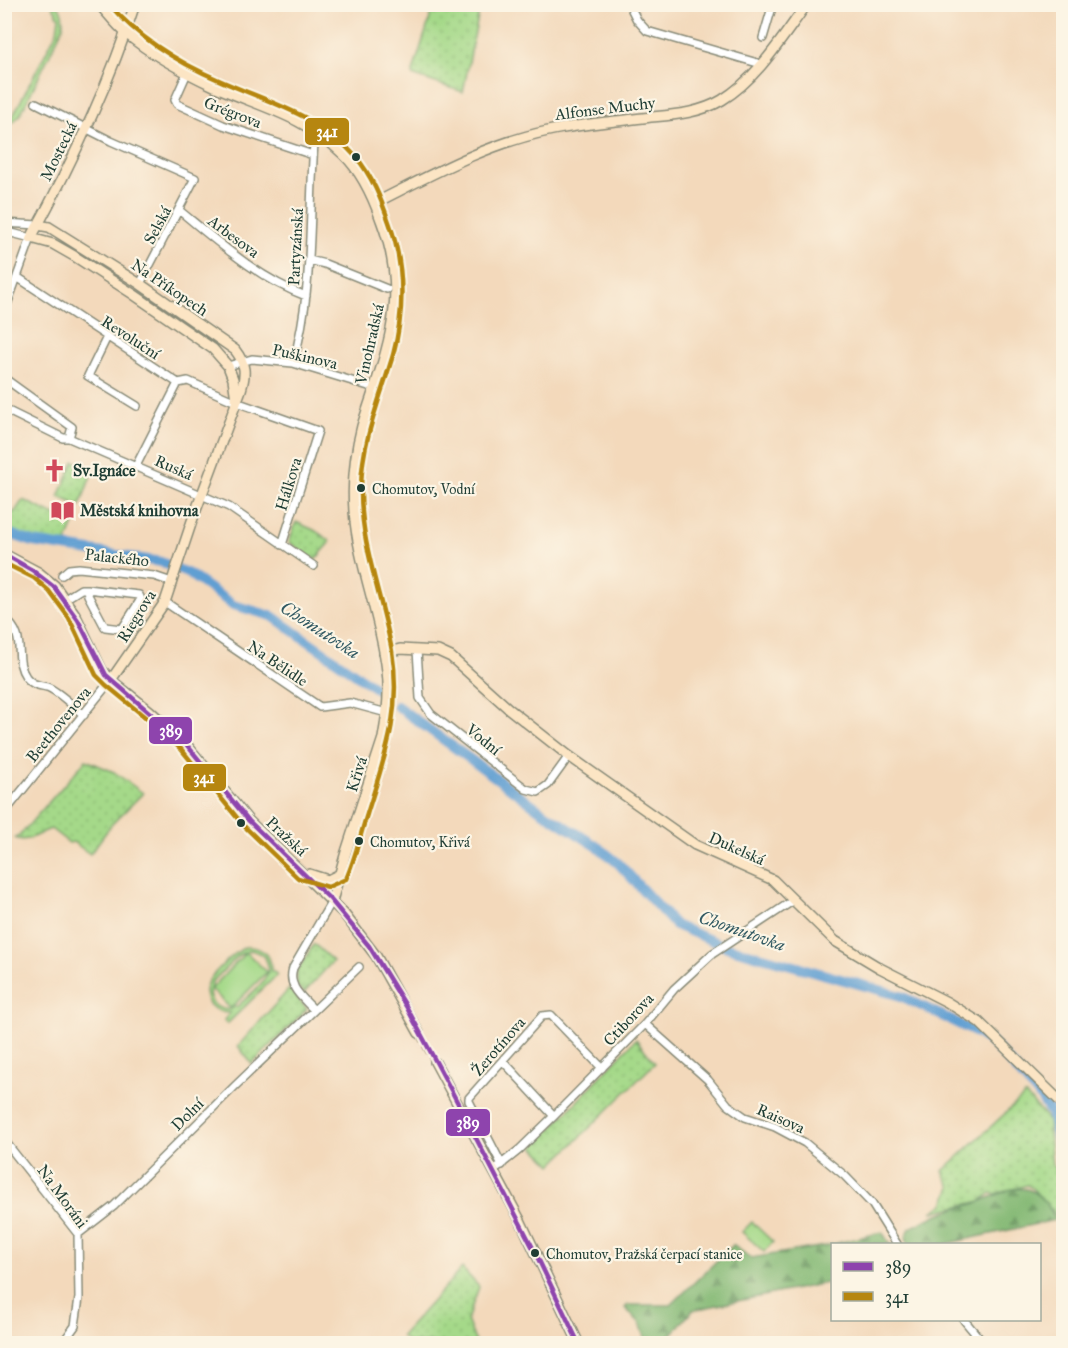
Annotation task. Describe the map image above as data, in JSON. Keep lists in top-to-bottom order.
{
  "streets": {
    "street": [
      "Alfonse Muchy",
      "Grégrova",
      "Mostecká",
      "Selská",
      "Arbesova",
      "Partyzánská",
      "Na Příkopech",
      "Revoluční",
      "Vinohradská",
      "Puškinova",
      "Ruská",
      "Hálkova",
      "Palackého",
      "Riegrova",
      "Na Bělidle",
      "Beethovenova",
      "Vodní",
      "Křivá",
      "Pražská",
      "Dukelská",
      "Ctiborova",
      "Žerotínova",
      "Dolní",
      "Raisova",
      "Na Moráni"
    ]
  },
  "crossings": [
    ["Alfonse Muchy", "Vinohradská"],
    ["Grégrova", "Partyzánská"],
    ["Grégrova", "Vinohradská"],
    ["Mostecká", "Selská"],
    ["Mostecká", "Na Příkopech"],
    ["Mostecká", "Revoluční"],
    ["Mostecká", "Vinohradská"],
    ["Selská", "Arbesova"],
    ["Selská", "Na Příkopech"],
    ["Arbesova", "Partyzánská"],
    ["Partyzánská", "Vinohradská"],
    ["Partyzánská", "Puškinova"],
    ["Na Příkopech", "Revoluční"],
    ["Na Příkopech", "Puškinova"],
    ["Revoluční", "Hálkova"],
    ["Vinohradská", "Puškinova"],
    ["Vinohradská", "Křivá"],
    ["Vinohradská", "Dukelská"],
    ["Ruská", "Hálkova"],
    ["Ruská", "Riegrova"],
    ["Hálkova", "Riegrova"],
    ["Palackého", "Riegrova"],
    ["Riegrova", "Na Bělidle"],
    ["Riegrova", "Beethovenova"],
    ["Riegrova", "Pražská"],
    ["Na Bělidle", "Křivá"],
    ["Beethovenova", "Pražská"],
    ["Vodní", "Dukelská"],
    ["Křivá", "Pražská"],
    ["Křivá", "Dukelská"],
    ["Dukelská", "Ctiborova"],
    ["Ctiborova", "Žerotínova"],
    ["Ctiborova", "Raisova"],
    ["Dolní", "Na Moráni"]
  ],
  "water": ["Chomutovka"],
  "places": {
    "church": ["Sv.Ignáce"],
    "other": ["Chomutov, Vodní", "Chomutov, Křivá", "Chomutov, Pražská čerpací stanice"],
    "library": ["Městská knihovna"]
  },
  "lines": ["transit line 341", "transit line 389"],
  "legend": ["389", "341"]
}
